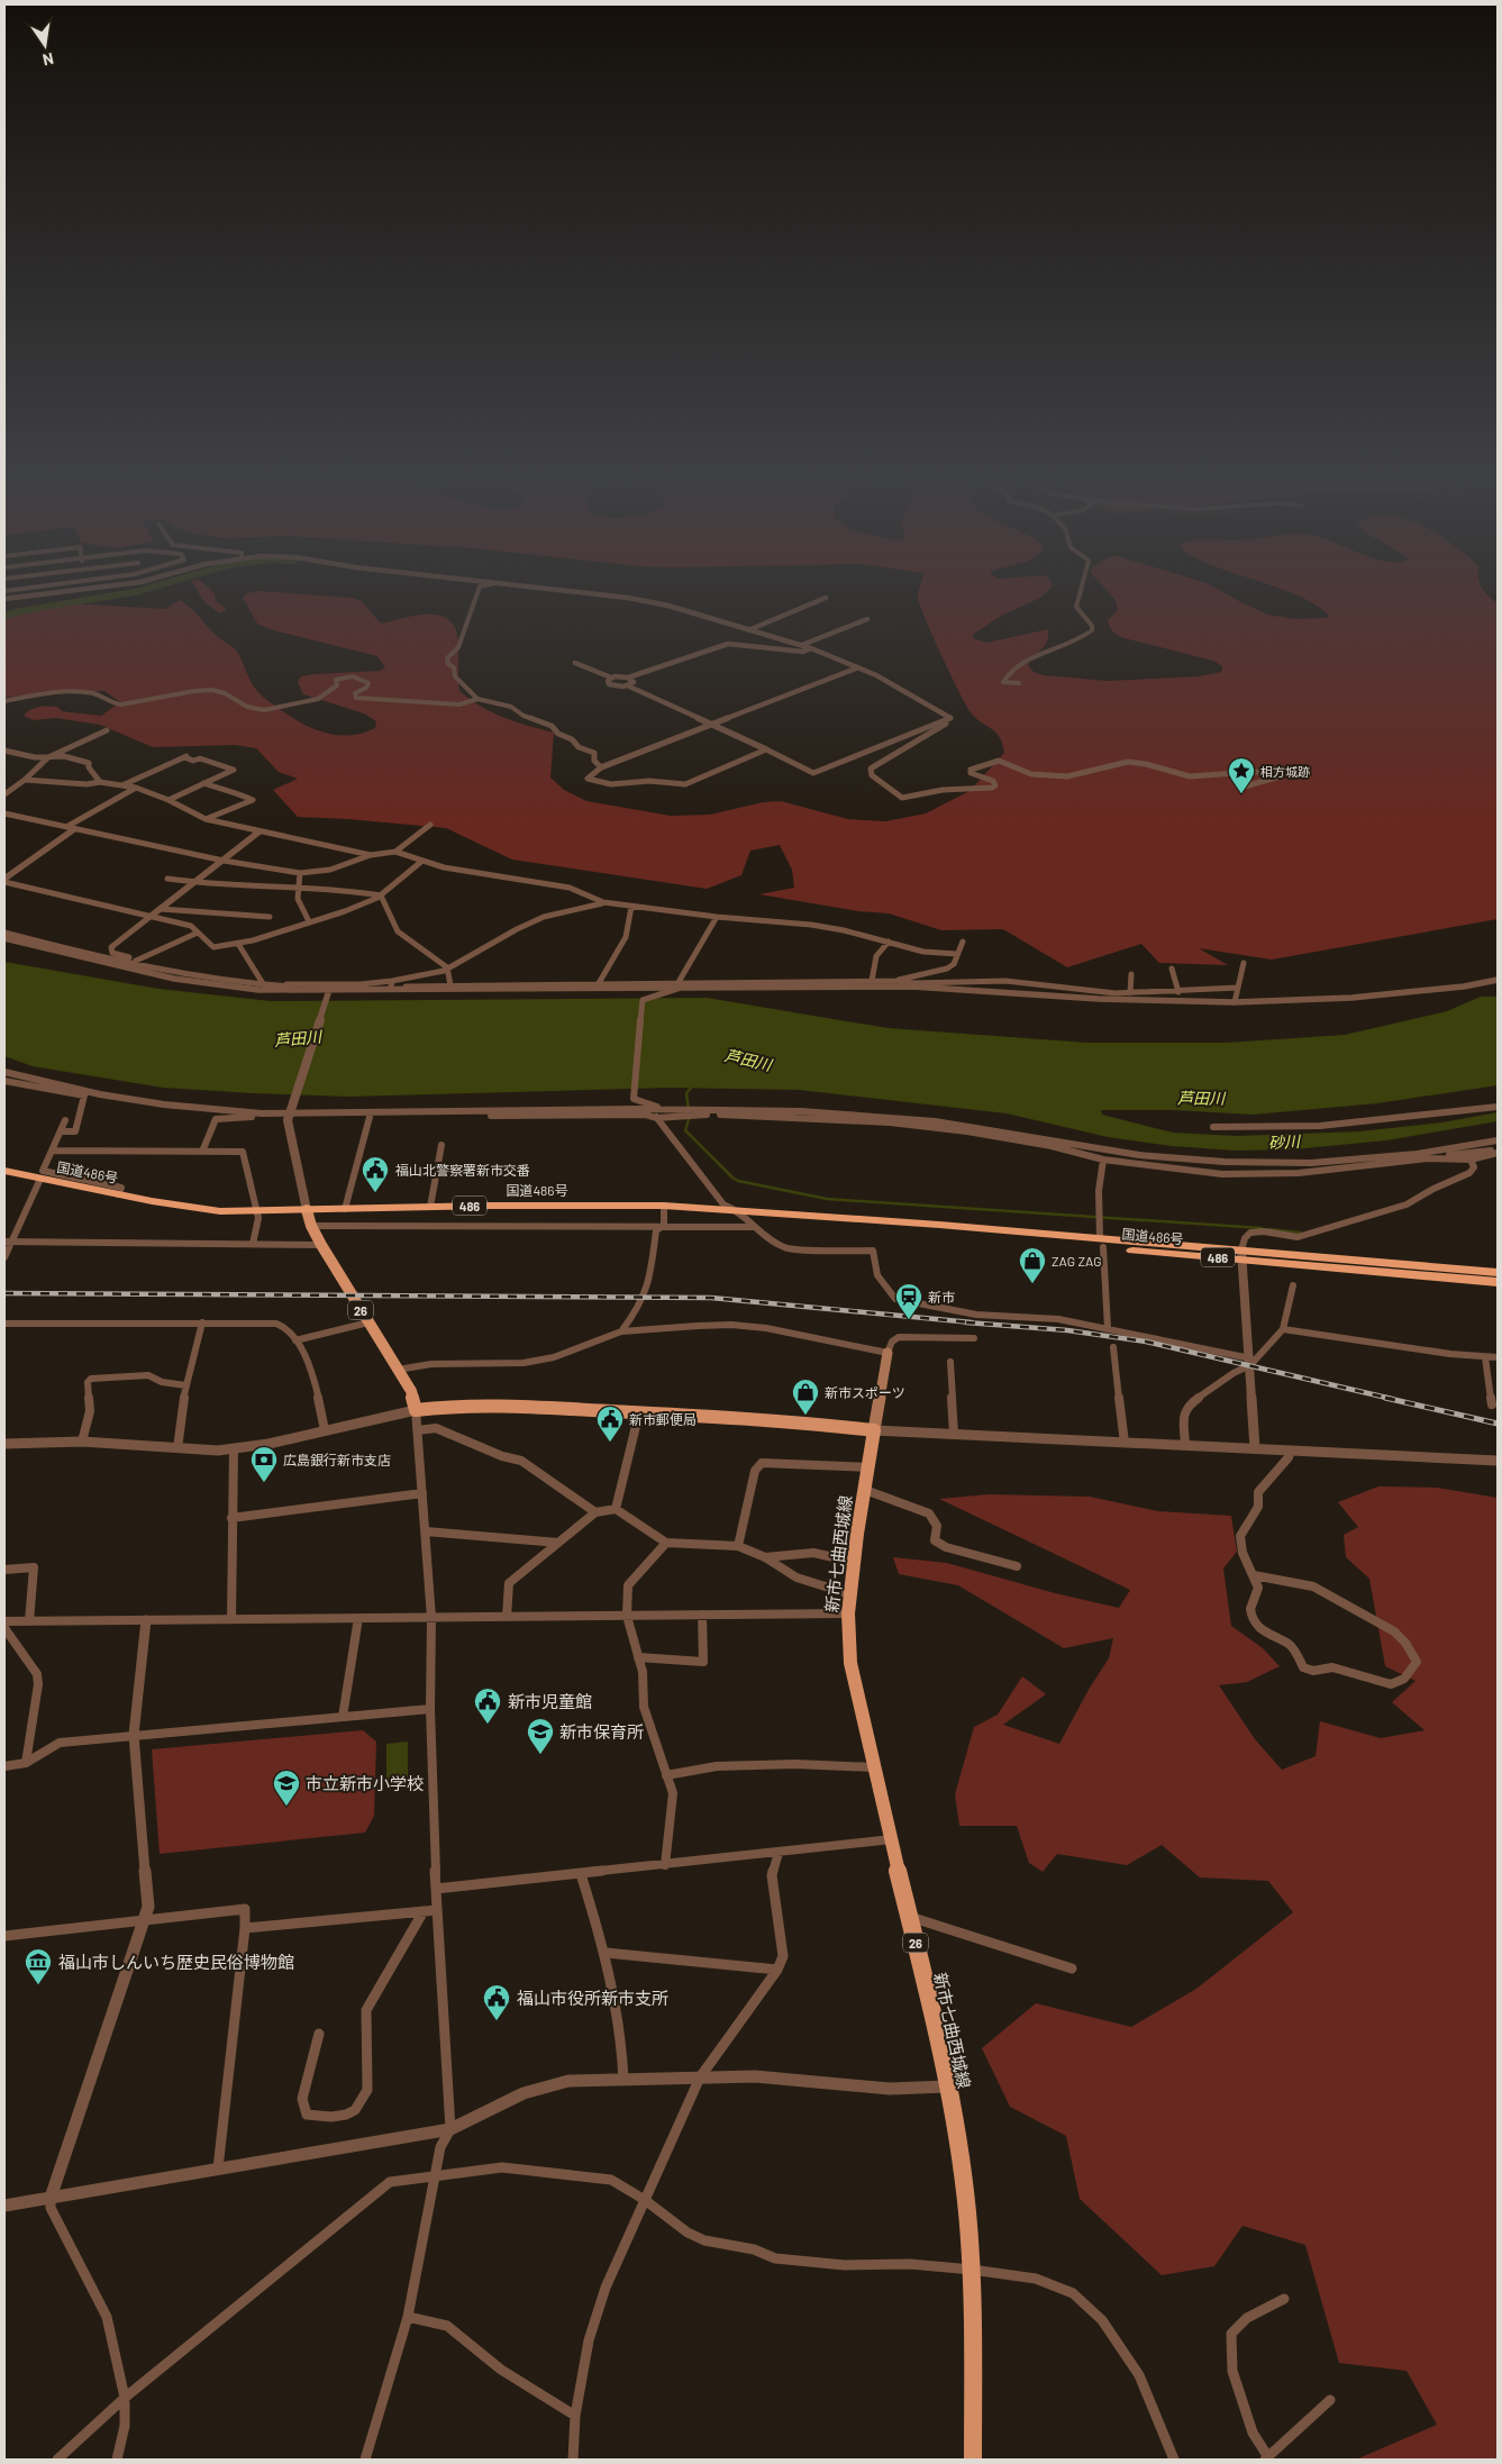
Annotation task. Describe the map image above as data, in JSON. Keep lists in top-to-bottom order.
{
  "streets": {
    "highway": ["国道486号", "486"],
    "main road": ["26", "新市七曲西城線"]
  },
  "crossings": [
    ["国道486号", "26"]
  ],
  "water": ["芦田川", "砂川"],
  "places": {
    "place": ["相方城跡"],
    "public building": [
      "福山北警察署新市交番",
      "新市郵便局",
      "新市児童館",
      "福山市役所新市支所"
    ],
    "shop": ["ZAG ZAG", "新市スポーツ"],
    "station": ["新市"],
    "bank": ["広島銀行新市支店"],
    "school or university": ["新市保育所", "市立新市小学校"],
    "museum": ["福山市しんいち歴史民俗博物館"]
  },
  "north": "bottom"
}
